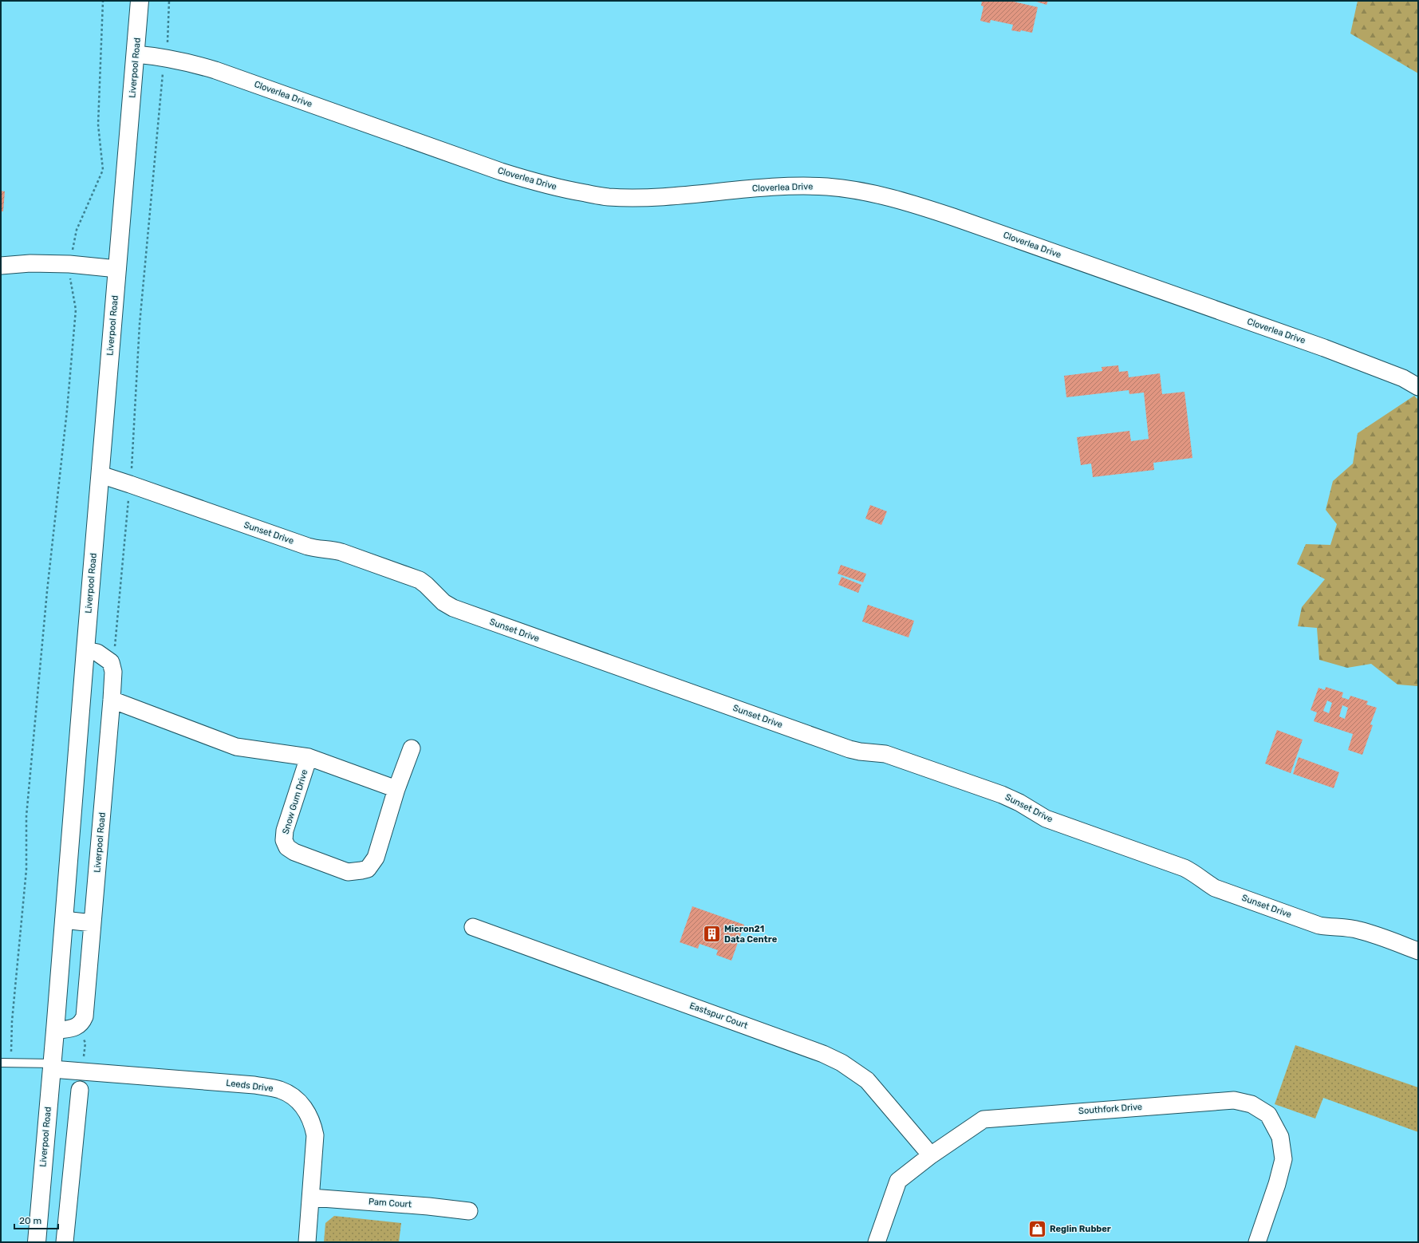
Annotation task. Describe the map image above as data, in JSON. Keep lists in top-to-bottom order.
{
  "streets": {
    "main road": ["Liverpool Road"],
    "street": [
      "Cloverlea Drive",
      "Sunset Drive",
      "Snow Gum Drive",
      "Eastspur Court",
      "Leeds Drive",
      "Southfork Drive",
      "Pam Court"
    ]
  },
  "crossings": [
    ["Liverpool Road", "Cloverlea Drive"],
    ["Liverpool Road", "Sunset Drive"],
    ["Liverpool Road", "Snow Gum Drive"],
    ["Liverpool Road", "Leeds Drive"],
    ["Eastspur Court", "Southfork Drive"],
    ["Leeds Drive", "Pam Court"]
  ],
  "places": {
    "building": ["Micron21 Data Centre"],
    "shop": ["Reglin Rubber"]
  },
  "scale_bar": "20 m"
}
